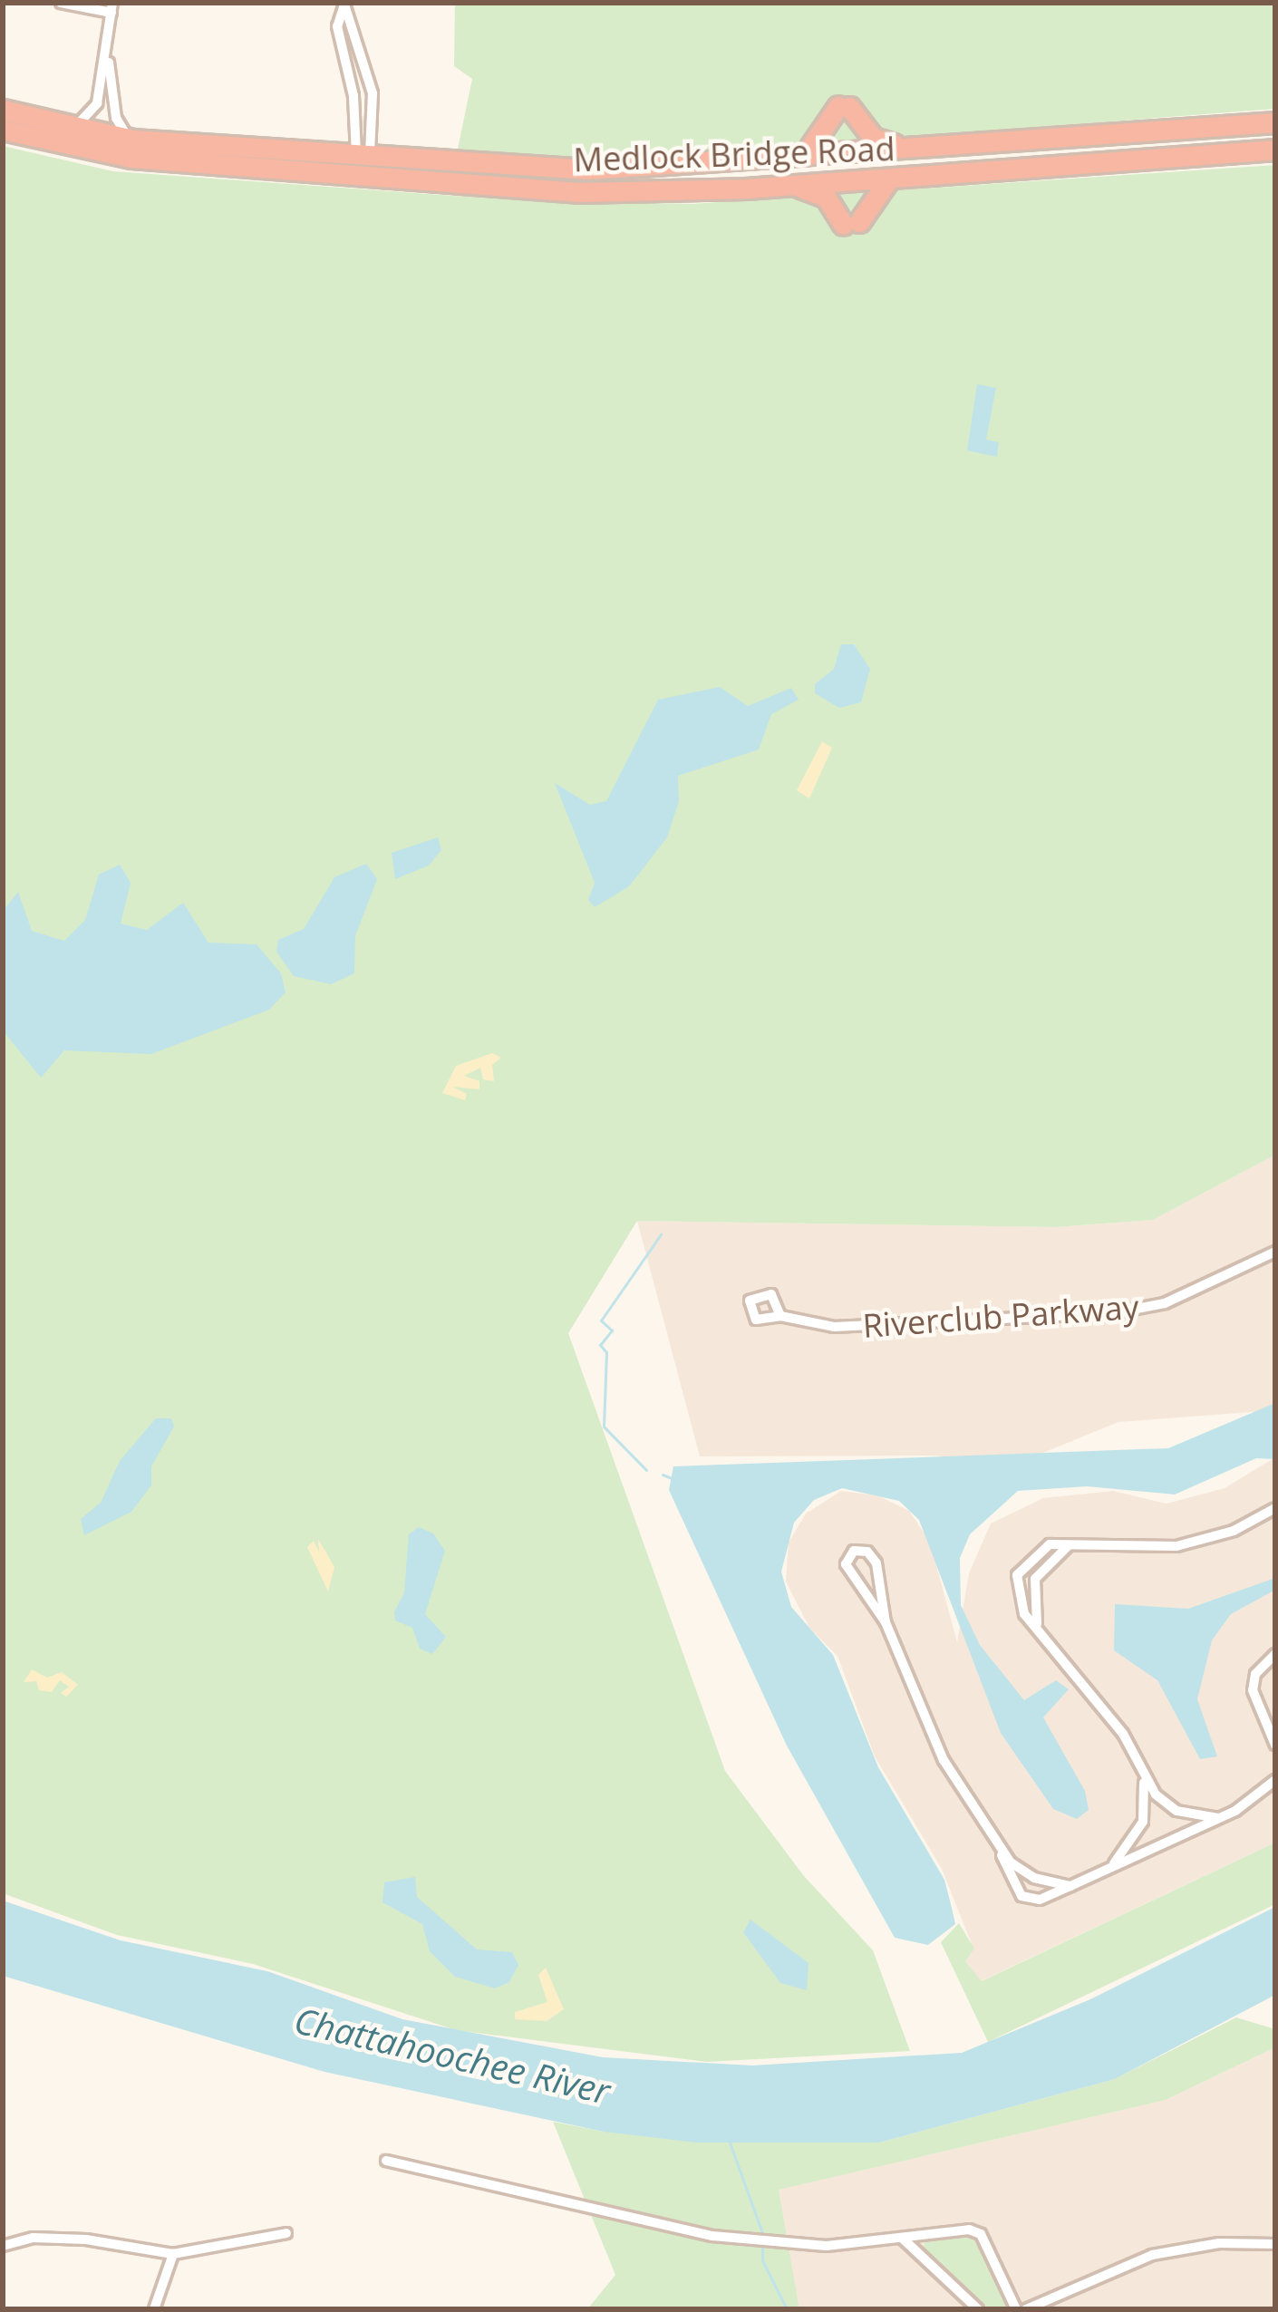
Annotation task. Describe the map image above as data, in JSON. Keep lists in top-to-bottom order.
{
  "streets": {
    "highway": ["Medlock Bridge Road"],
    "street": ["Riverclub Parkway"]
  },
  "water": ["Chattahoochee River"]
}
